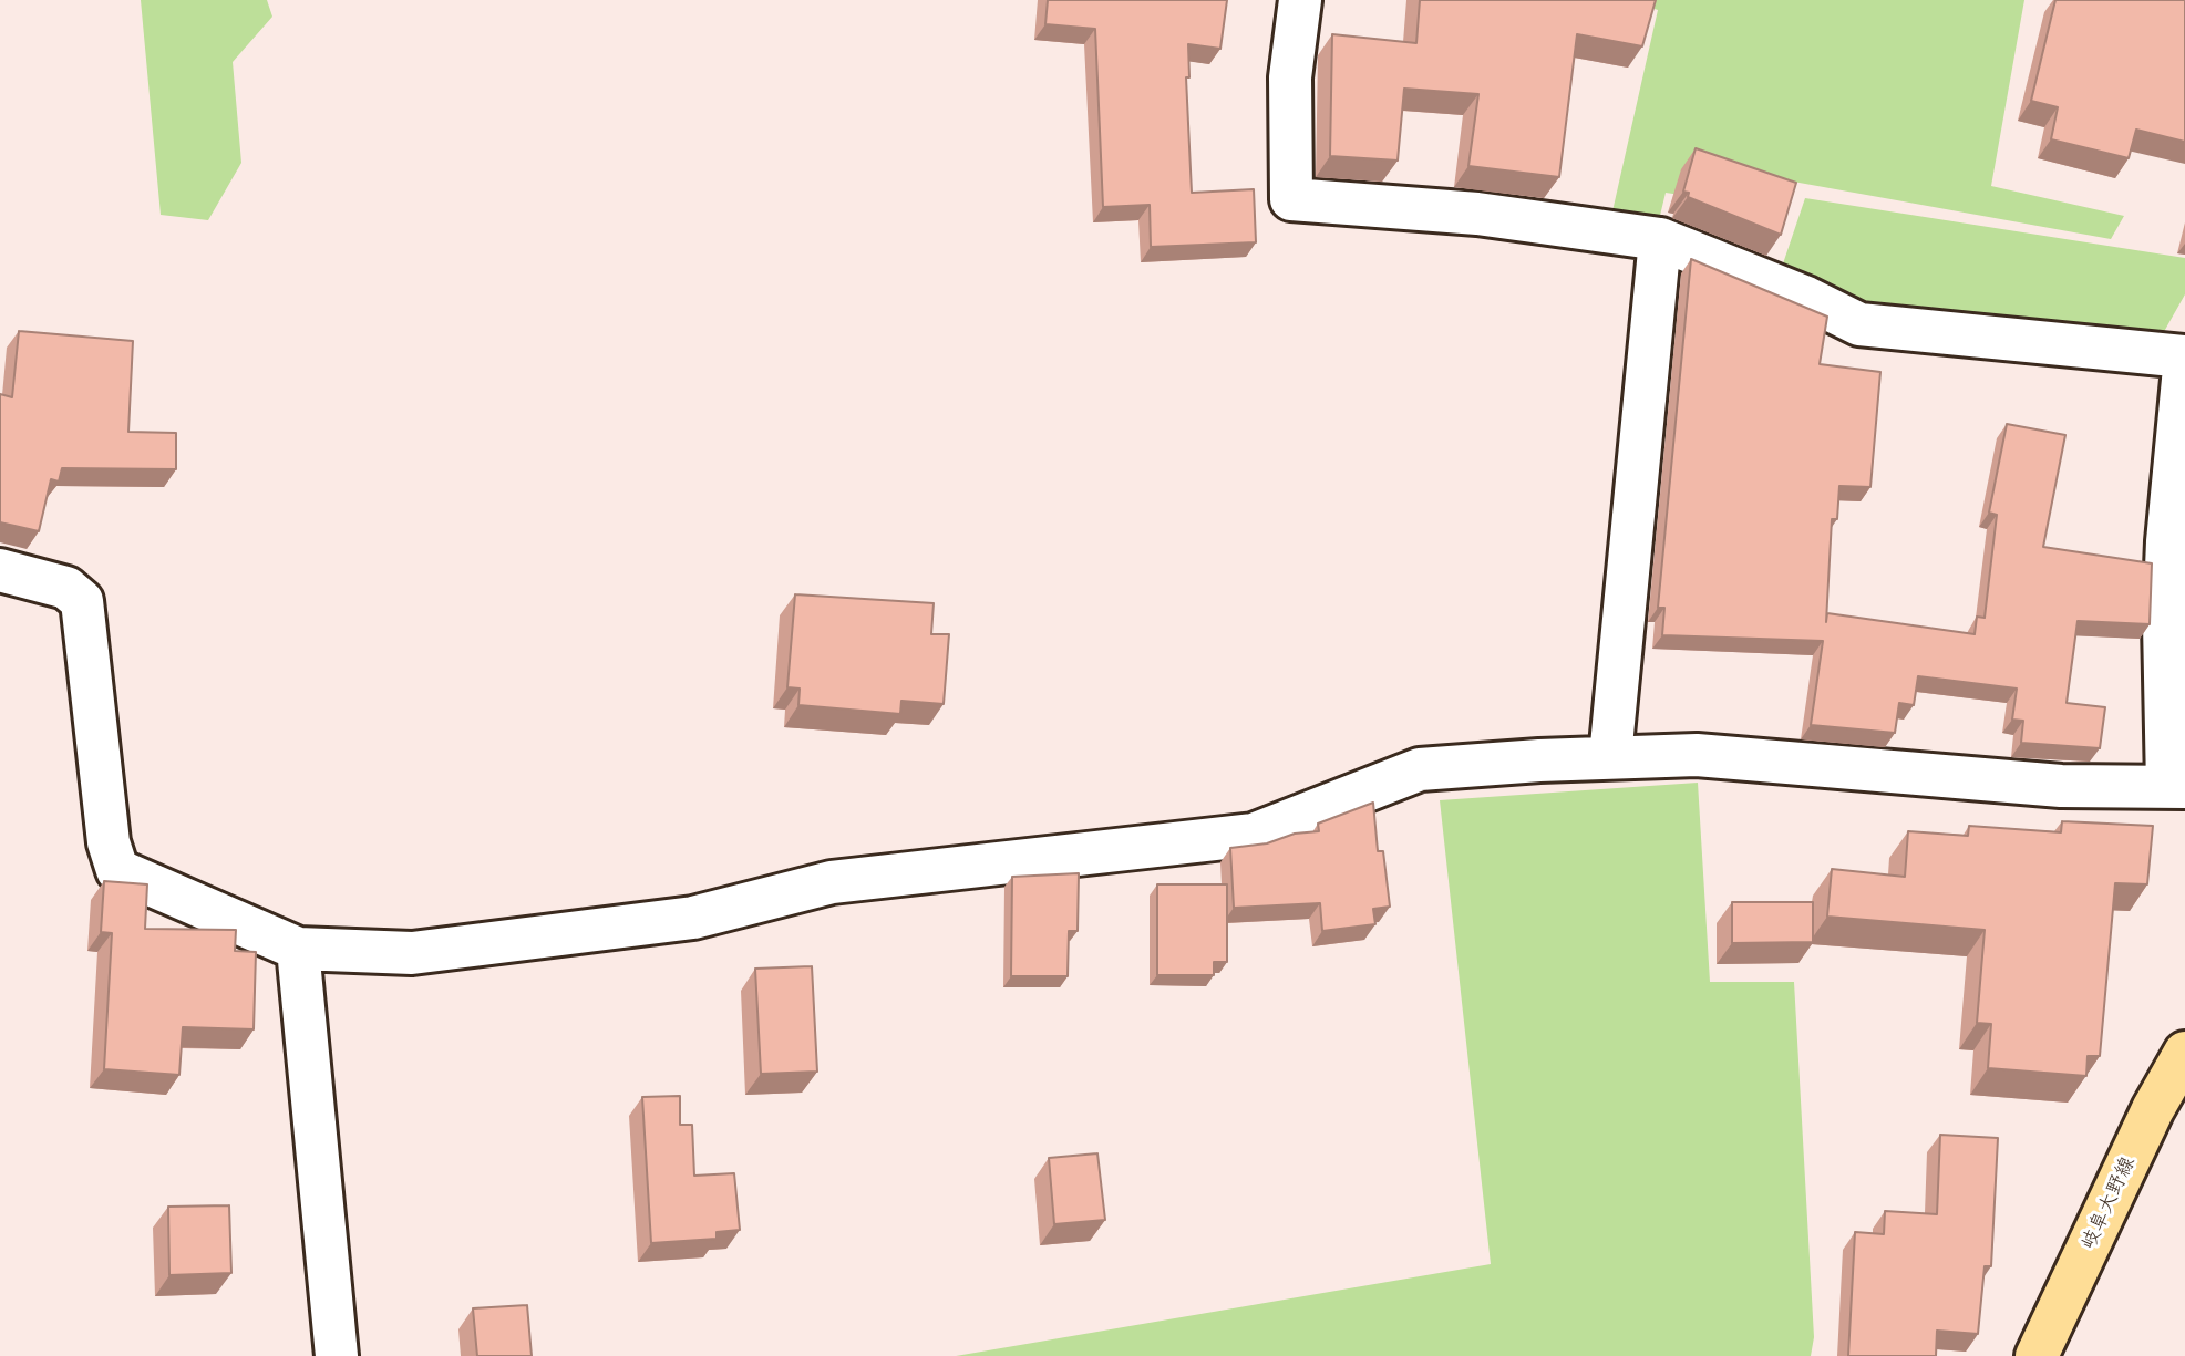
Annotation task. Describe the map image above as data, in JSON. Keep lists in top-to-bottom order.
{
  "streets": {
    "main road": ["岐阜大野線"]
  }
}
